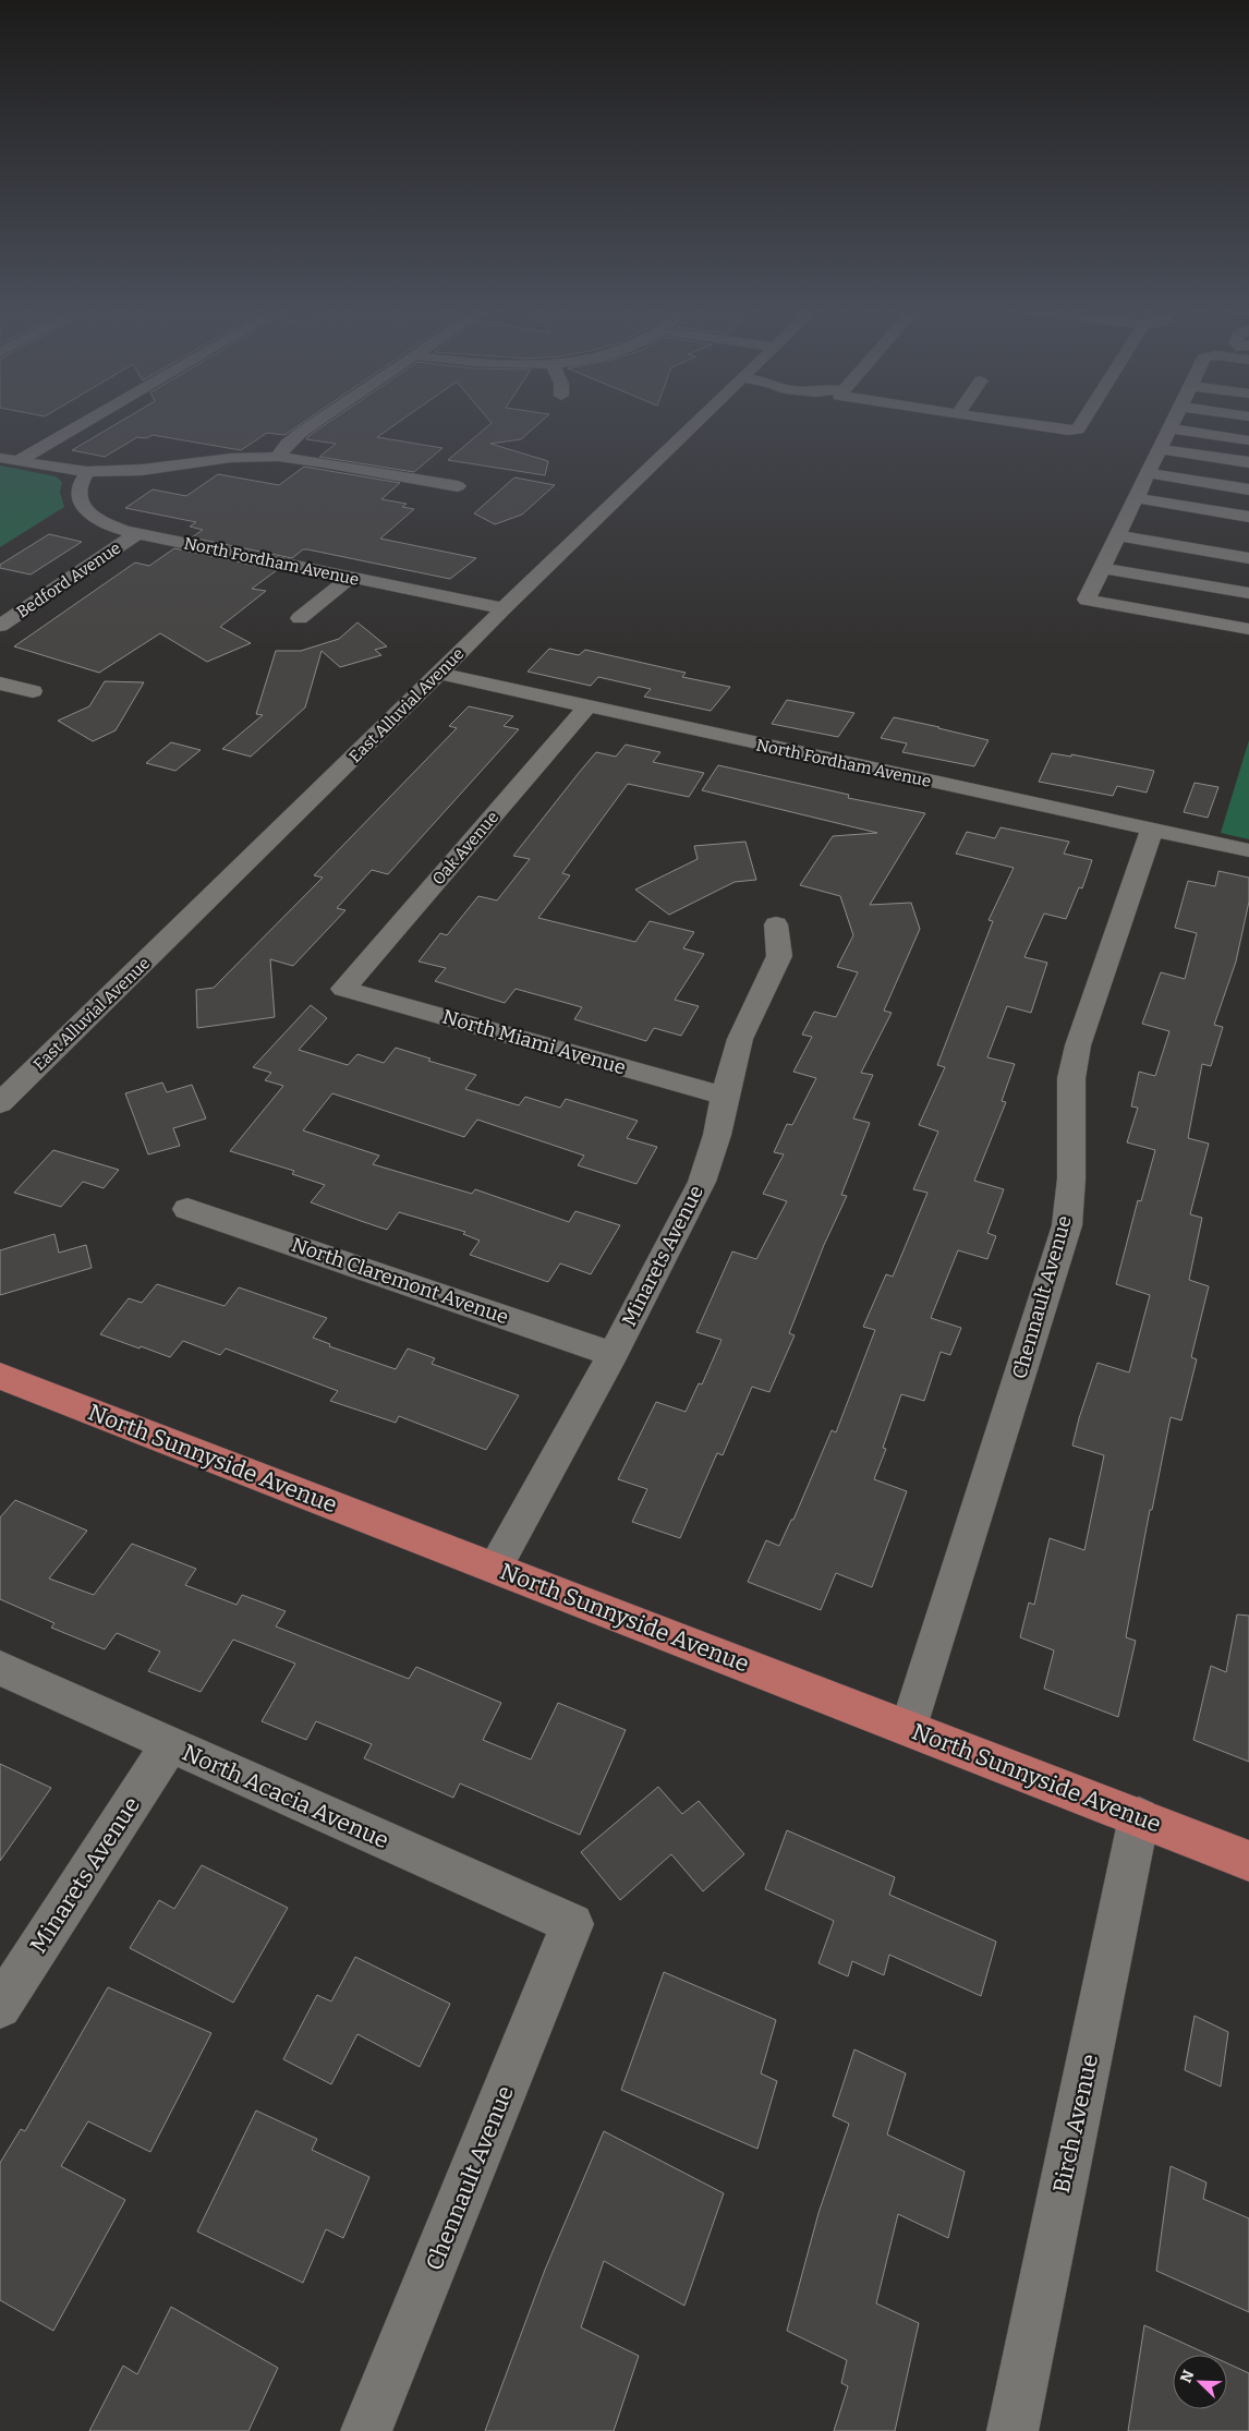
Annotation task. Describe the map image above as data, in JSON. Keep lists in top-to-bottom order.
{
  "streets": {
    "main road": ["North Sunnyside Avenue"],
    "street": [
      "North Fordham Avenue",
      "Bedford Avenue",
      "East Alluvial Avenue",
      "Oak Avenue",
      "North Miami Avenue",
      "Minarets Avenue",
      "North Claremont Avenue",
      "Chennault Avenue",
      "North Acacia Avenue",
      "Birch Avenue"
    ]
  },
  "crossings": [
    ["North Fordham Avenue", "Bedford Avenue"],
    ["North Fordham Avenue", "East Alluvial Avenue"],
    ["North Fordham Avenue", "Oak Avenue"],
    ["North Fordham Avenue", "Chennault Avenue"],
    ["Oak Avenue", "North Miami Avenue"],
    ["North Miami Avenue", "Minarets Avenue"],
    ["Minarets Avenue", "North Claremont Avenue"],
    ["Minarets Avenue", "North Sunnyside Avenue"],
    ["Minarets Avenue", "North Acacia Avenue"],
    ["Chennault Avenue", "North Sunnyside Avenue"],
    ["Chennault Avenue", "North Acacia Avenue"],
    ["North Sunnyside Avenue", "Birch Avenue"]
  ],
  "north": "top left"
}
